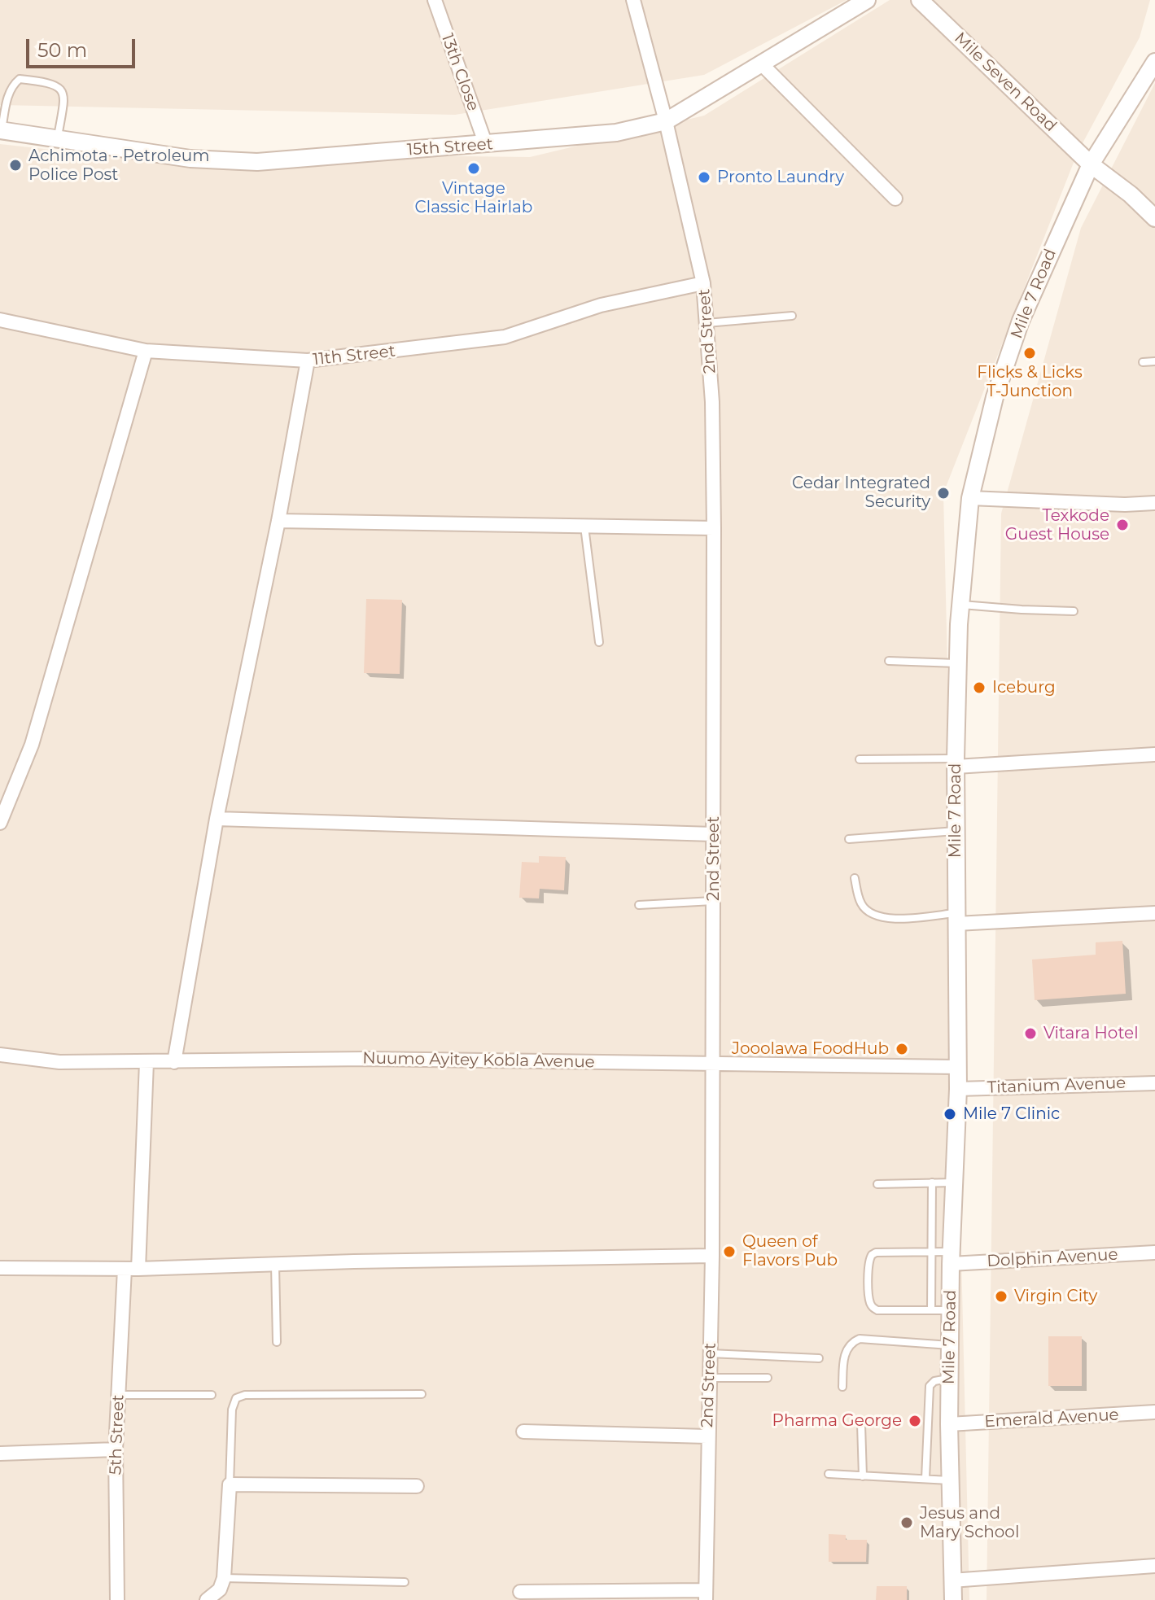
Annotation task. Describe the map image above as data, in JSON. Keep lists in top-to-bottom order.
{
  "streets": {
    "street": [
      "13th Close",
      "Mile Seven Road",
      "15th Street",
      "Mile 7 Road",
      "2nd Street",
      "11th Street",
      "Nuumo Ayitey Kobla Avenue",
      "Titanium Avenue",
      "Dolphin Avenue",
      "Emerald Avenue",
      "5th Street"
    ]
  },
  "crossings": [
    ["13th Close", "15th Street"],
    ["Mile Seven Road", "Mile 7 Road"],
    ["15th Street", "2nd Street"],
    ["Mile 7 Road", "Nuumo Ayitey Kobla Avenue"],
    ["Mile 7 Road", "Titanium Avenue"],
    ["Mile 7 Road", "Dolphin Avenue"],
    ["Mile 7 Road", "Emerald Avenue"],
    ["2nd Street", "11th Street"],
    ["2nd Street", "Nuumo Ayitey Kobla Avenue"],
    ["Nuumo Ayitey Kobla Avenue", "5th Street"]
  ],
  "places": [
    "Achimota - Petroleum Police Post",
    "Vintage Classic Hairlab",
    "Pronto Laundry",
    "Flicks & Licks T-Junction",
    "Cedar Integrated Security",
    "Texkode Guest House",
    "Iceburg",
    "Vitara Hotel",
    "Jooolawa FoodHub",
    "Mile 7 Clinic",
    "Queen of Flavors Pub",
    "Virgin City",
    "Pharma George",
    "Jesus and Mary School"
  ],
  "scale_bar": "50 m"
}
